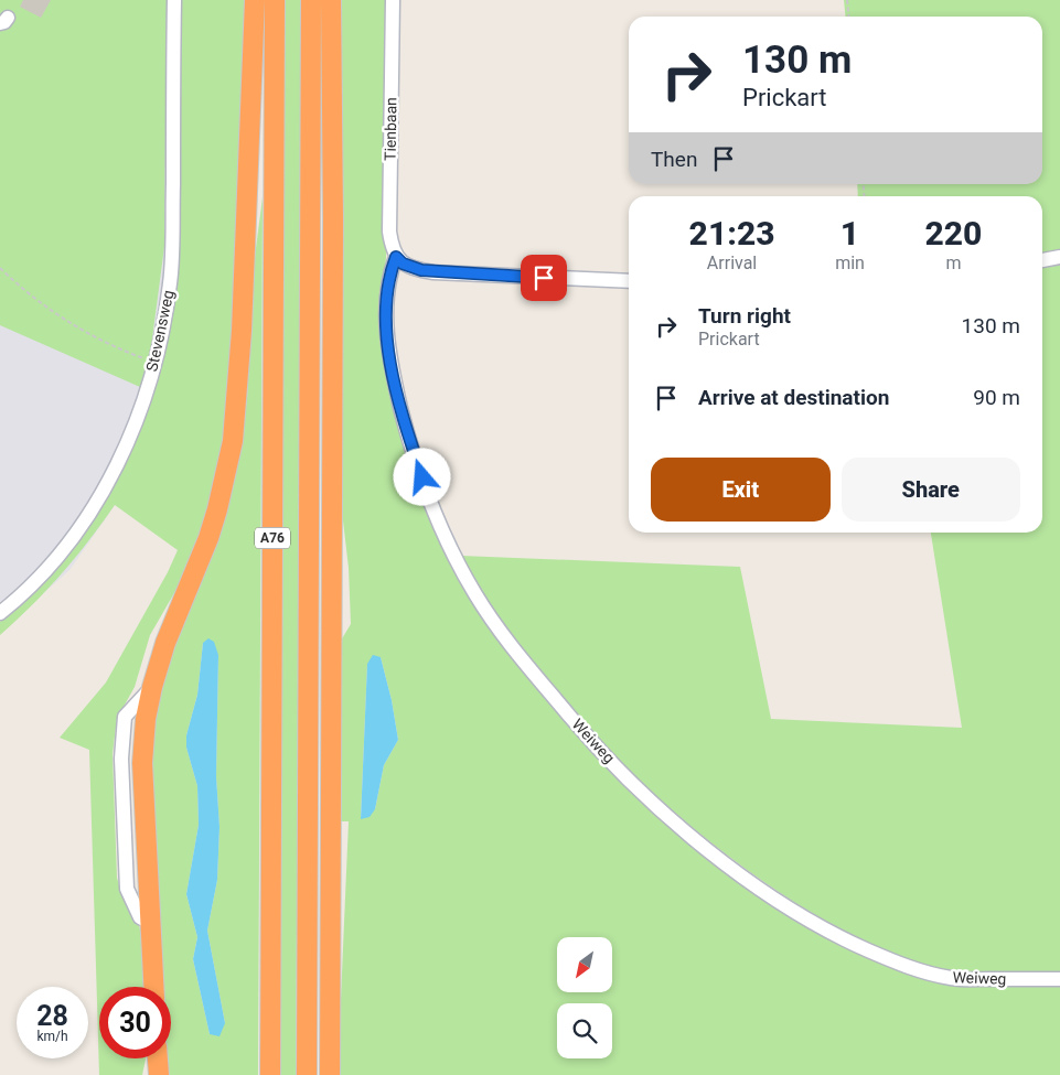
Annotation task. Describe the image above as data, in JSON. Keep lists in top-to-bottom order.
{
  "streets": {
    "highway": ["A76"],
    "street": ["Tienbaan", "Stevensweg", "Weiweg"]
  },
  "crossings": [
    ["Tienbaan", "Weiweg"]
  ],
  "north": "bottom left",
  "page": {
    "turn": ["130 m", "Prickart"],
    "then": "Then",
    "eta": [
      "21:23",
      "Arrival",
      "1",
      "min",
      "220",
      "m"
    ],
    "list": [
      {
        "name": "Turn right",
        "note": "Prickart",
        "value": "130 m"
      },
      {
        "name": "Arrive at destination",
        "value": "90 m"
      }
    ],
    "buttons": ["Exit", "Share"],
    "speed": "28 km/h",
    "limit": "30"
  }
}
